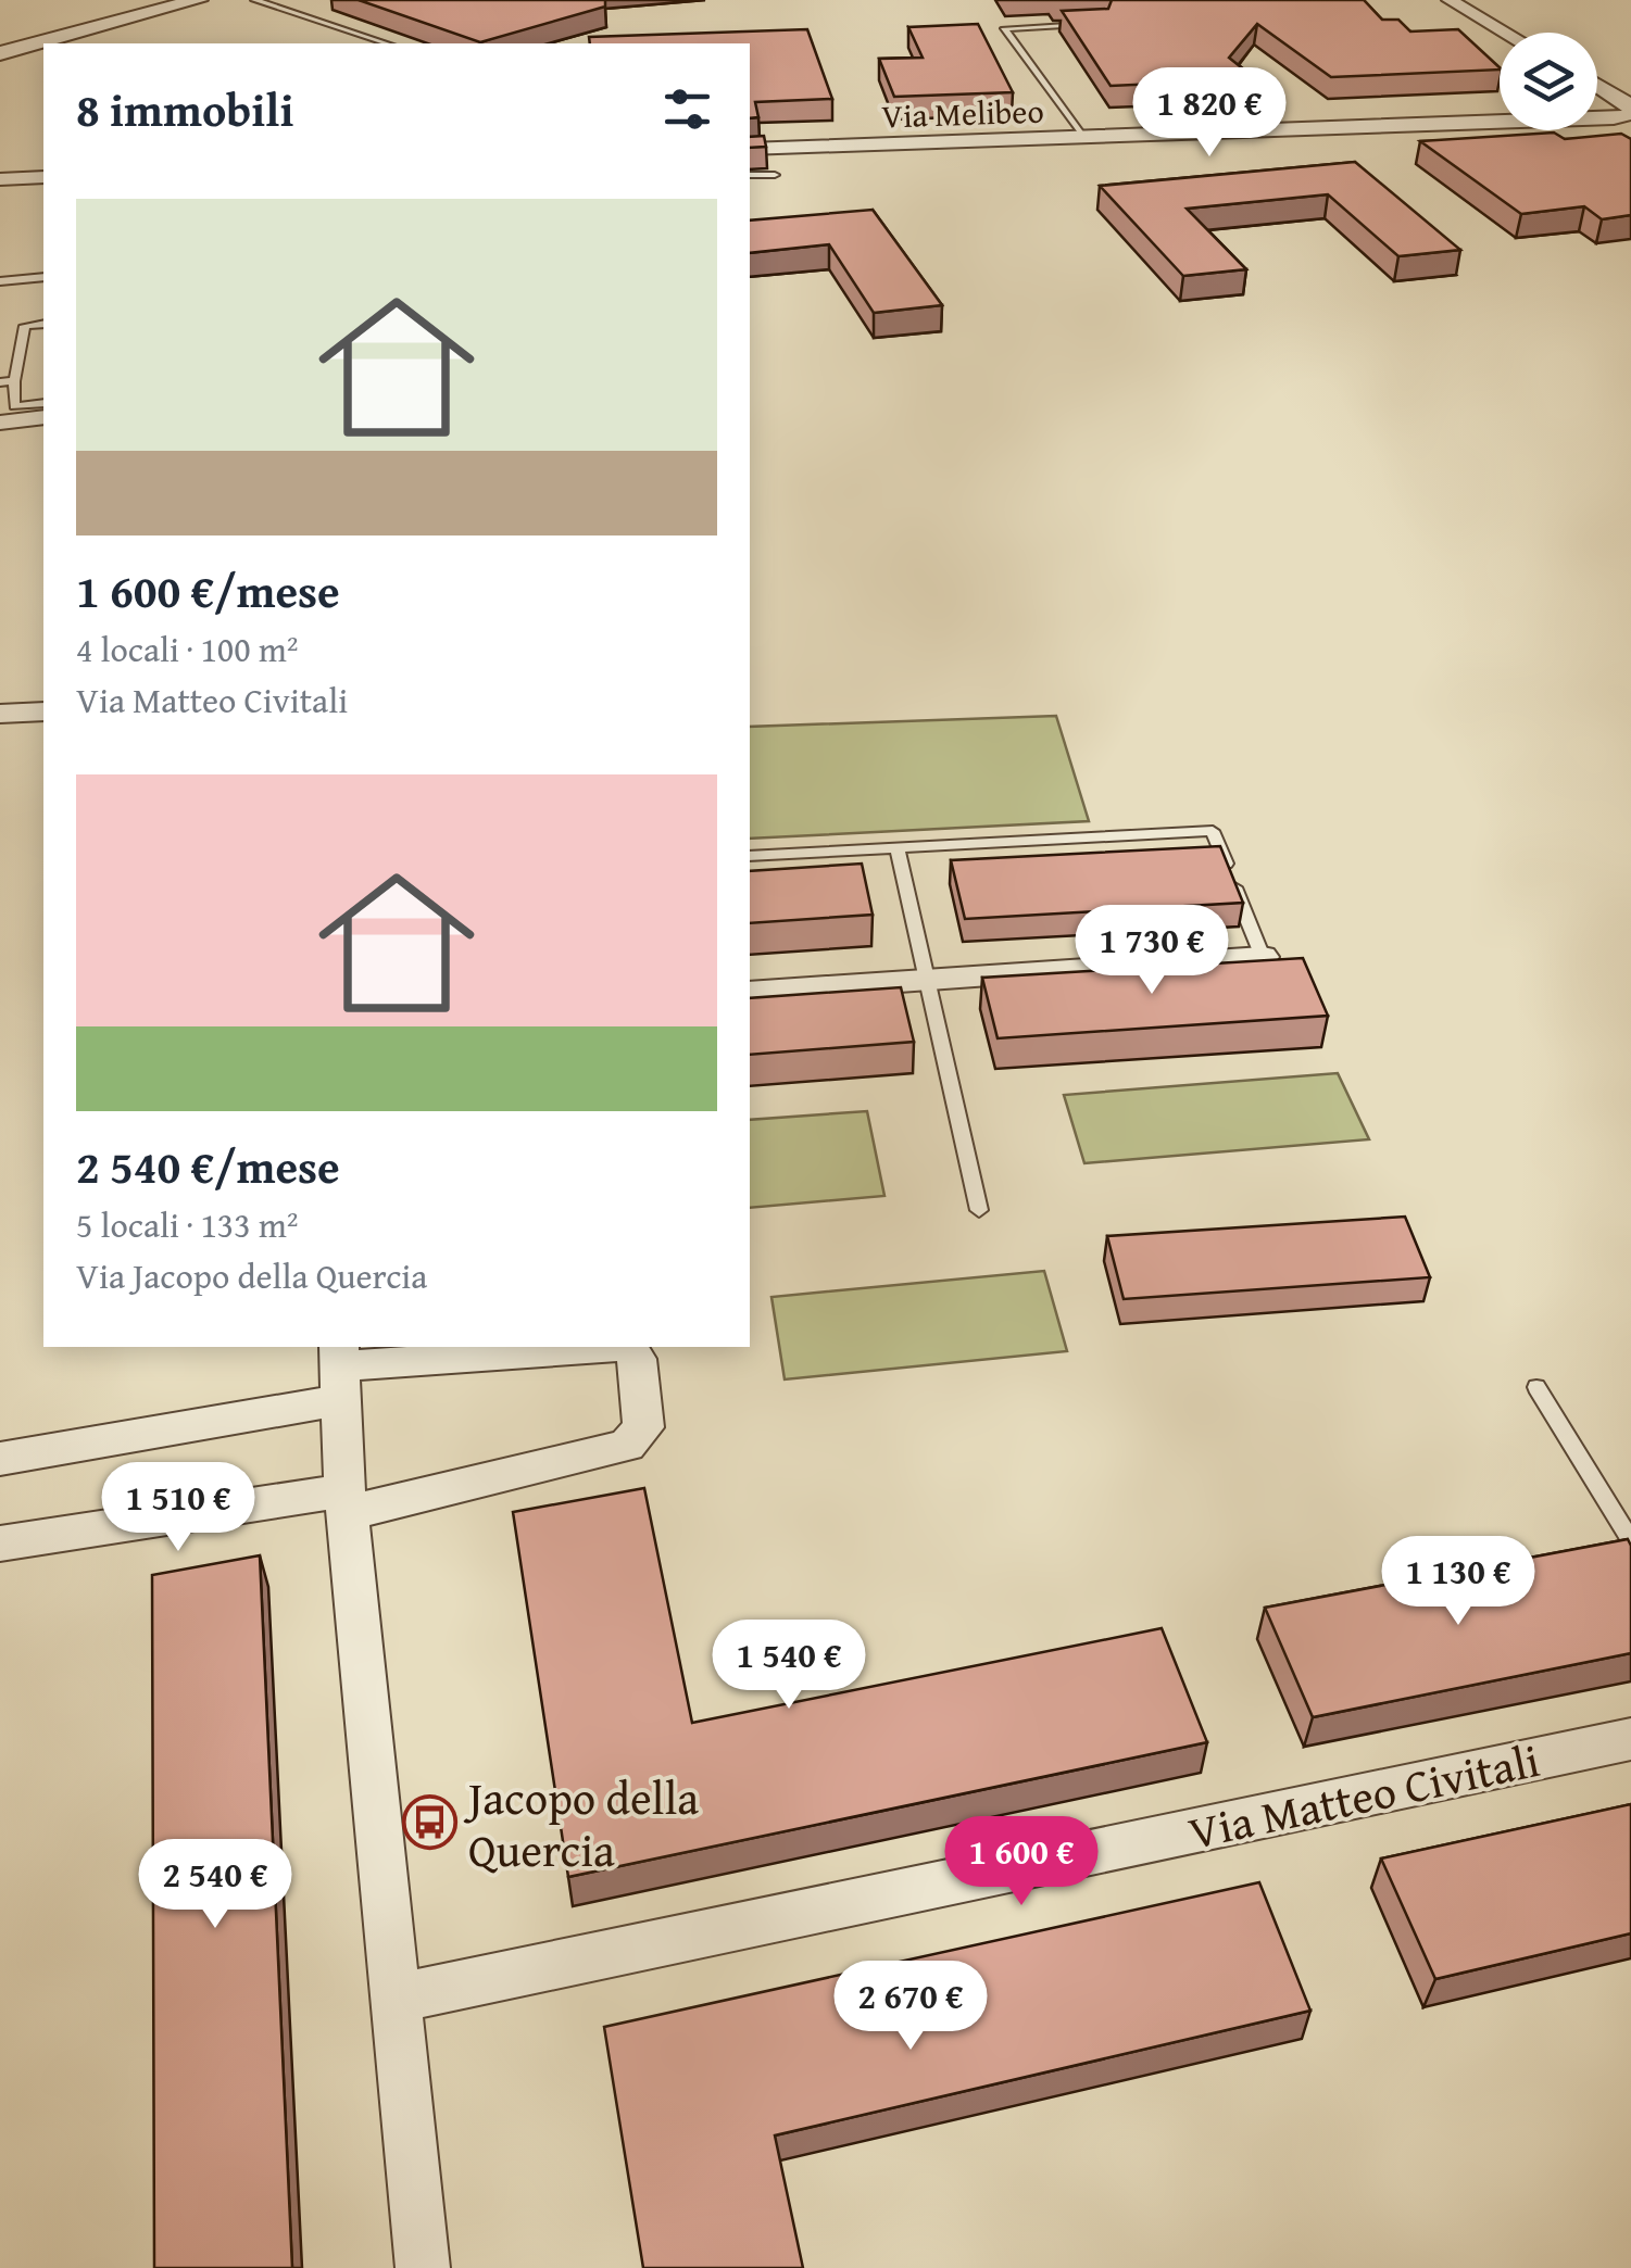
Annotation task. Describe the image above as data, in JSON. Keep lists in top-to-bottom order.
{
  "streets": {
    "street": ["Via Melibeo", "Via Matteo Civitali"]
  },
  "places": {
    "bus stop": ["Jacopo della Quercia"]
  },
  "page": {
    "heading": "8 immobili",
    "price": [
      "1 820 €",
      "1 730 €",
      "1 510 €",
      "1 130 €",
      "1 540 €",
      "1 600 €",
      "2 540 €",
      "2 670 €"
    ],
    "list": [
      {
        "name": "1 600 €/mese",
        "note": "4 locali · 100 m² · Via Matteo Civitali"
      },
      {
        "name": "2 540 €/mese",
        "note": "5 locali · 133 m² · Via Jacopo della Quercia"
      }
    ]
  }
}
